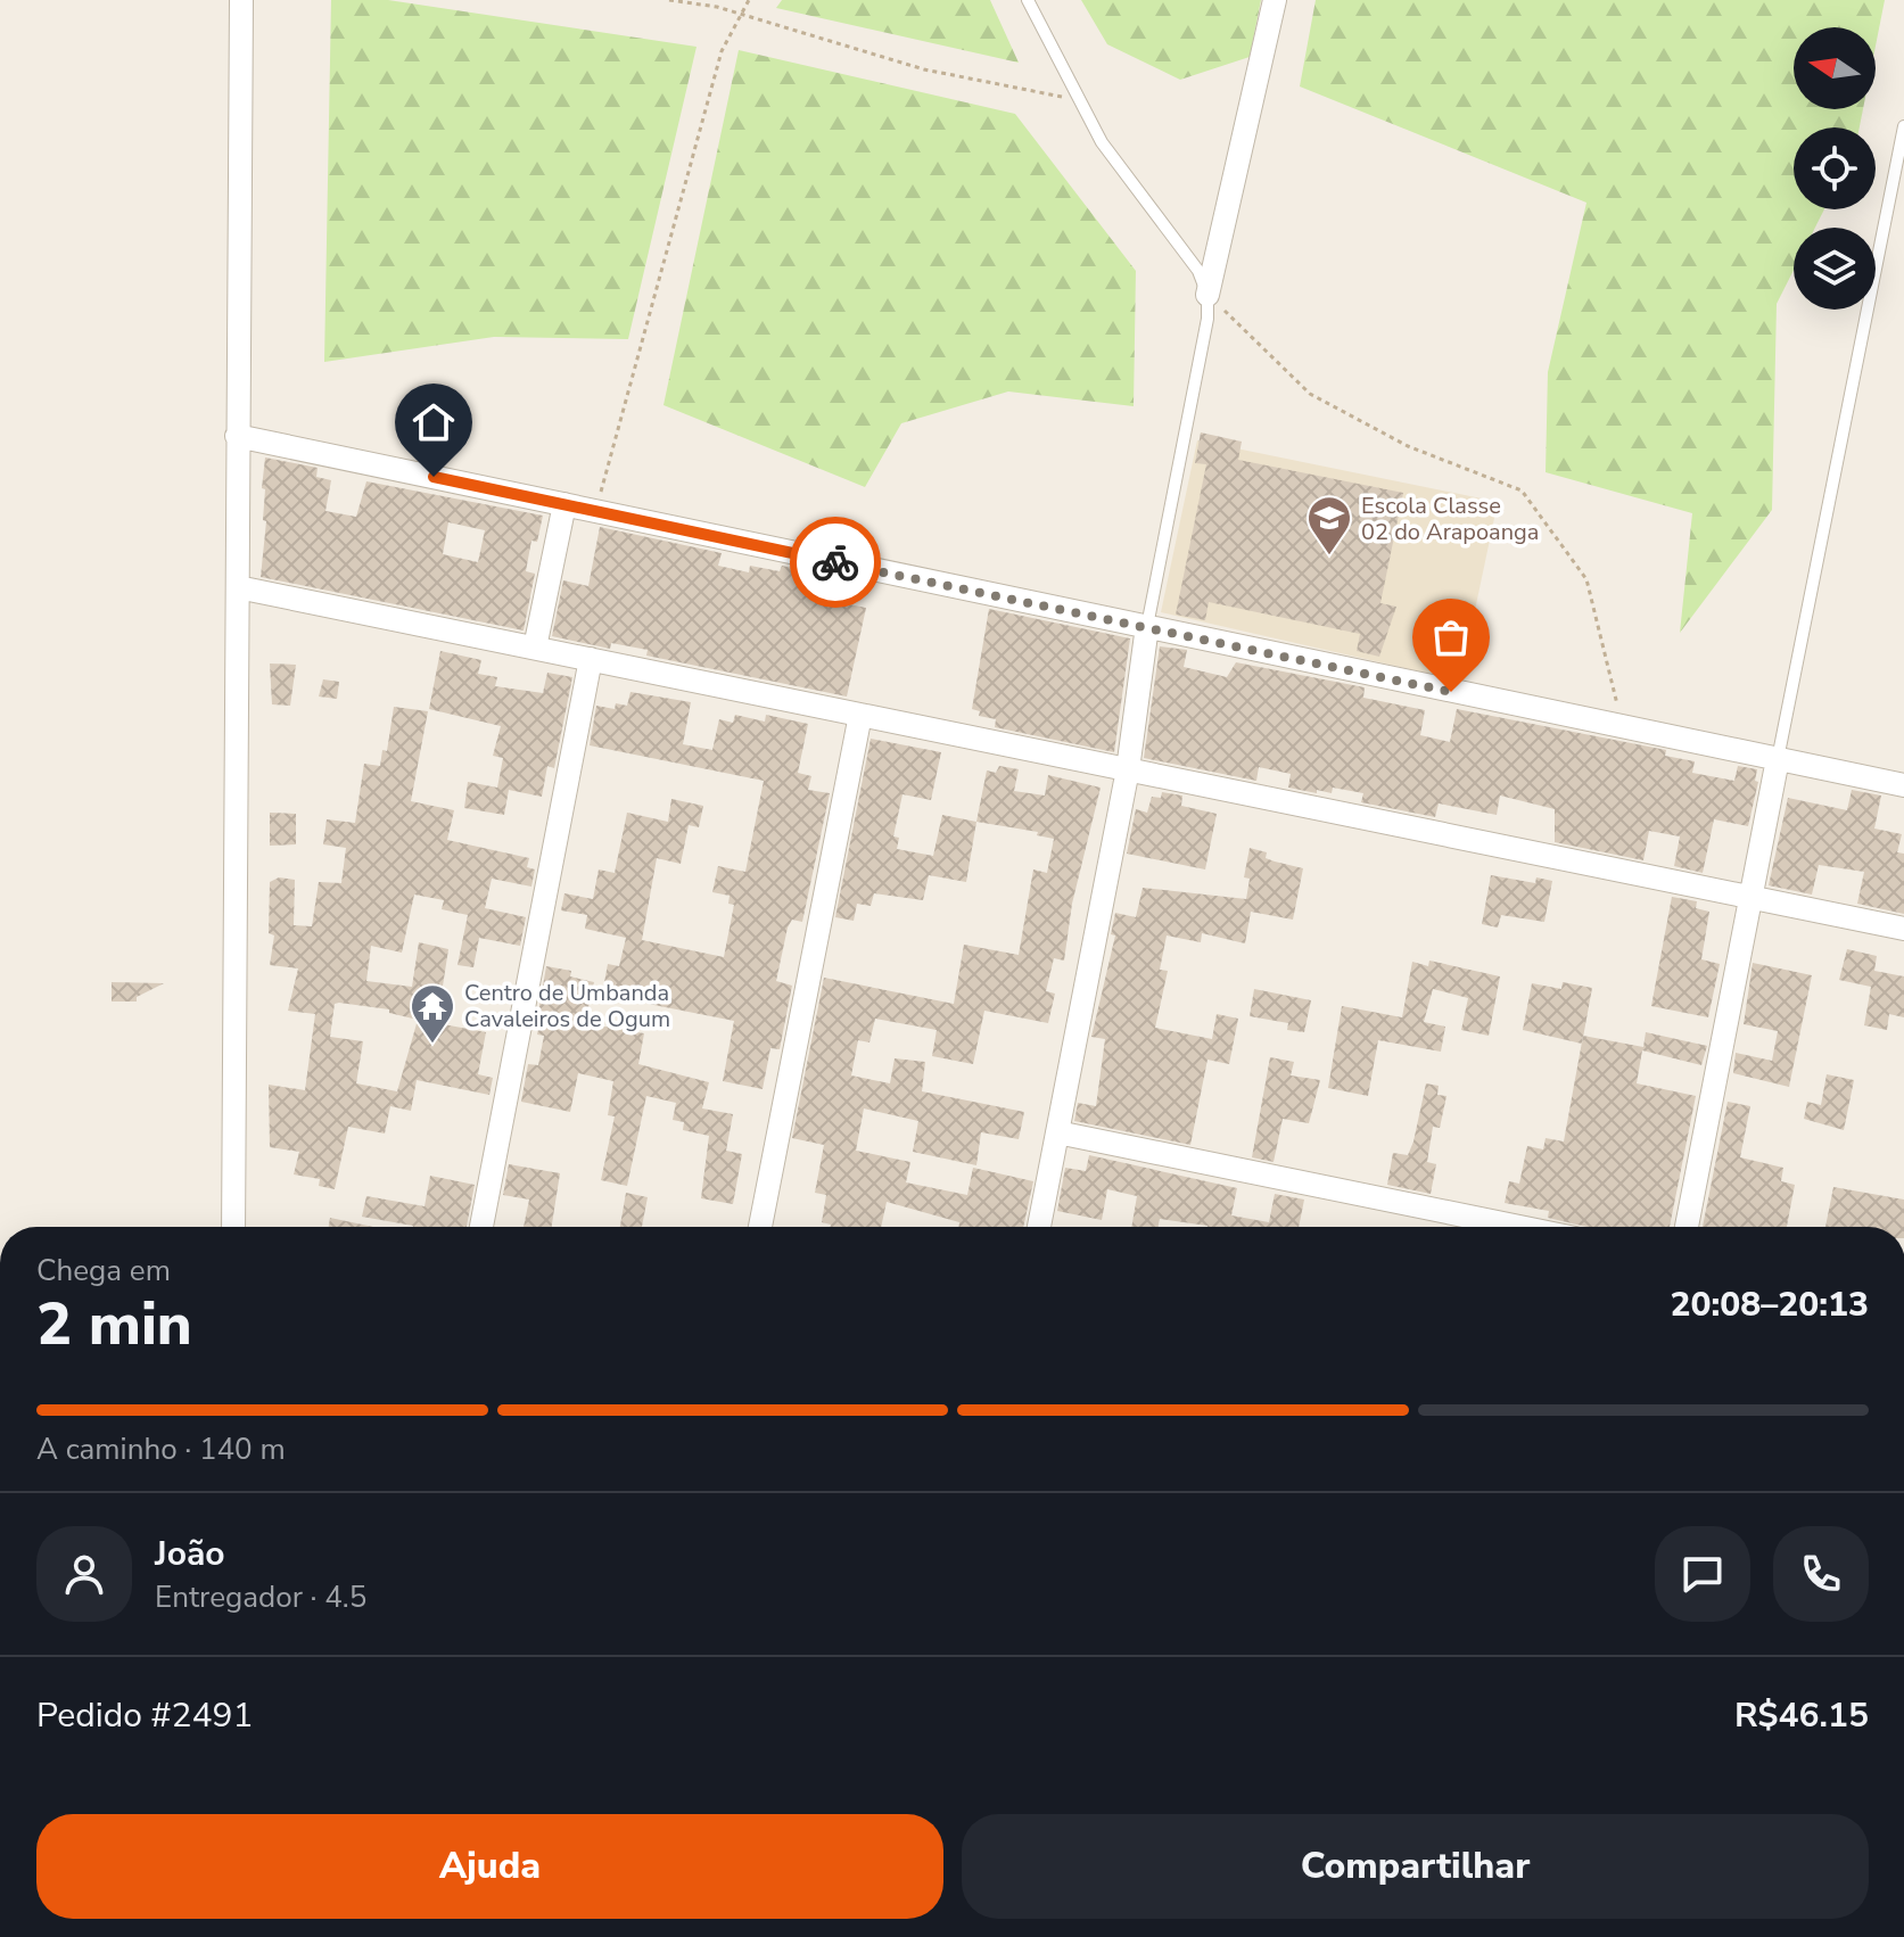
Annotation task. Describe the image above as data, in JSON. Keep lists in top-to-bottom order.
{
  "places": {
    "school or university": ["Escola Classe 02 do Arapoanga"],
    "temple": ["Centro de Umbanda Cavaleiros de Ogum"]
  },
  "north": "left",
  "page": {
    "heading": ["2 min", "Chega em", "20:08–20:13"],
    "panel": [
      "João",
      "Entregador · 4.5",
      "Pedido #2491",
      "R$46.15"
    ],
    "bar": "A caminho · 140 m",
    "buttons": ["Ajuda", "Compartilhar"]
  }
}
